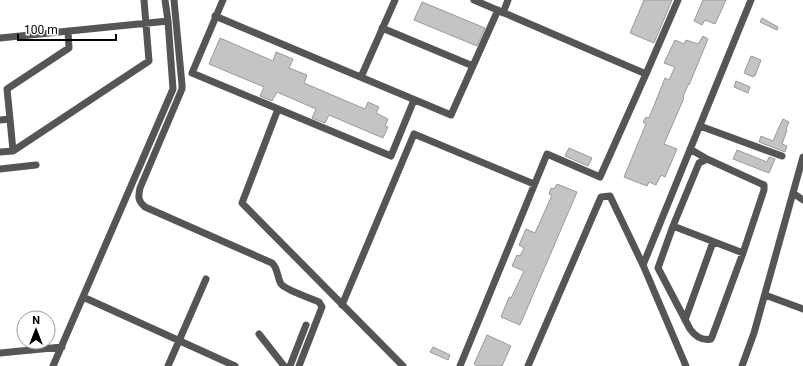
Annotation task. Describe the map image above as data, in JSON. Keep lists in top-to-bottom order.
{
  "scale_bar": "100 m",
  "north": "top"
}
